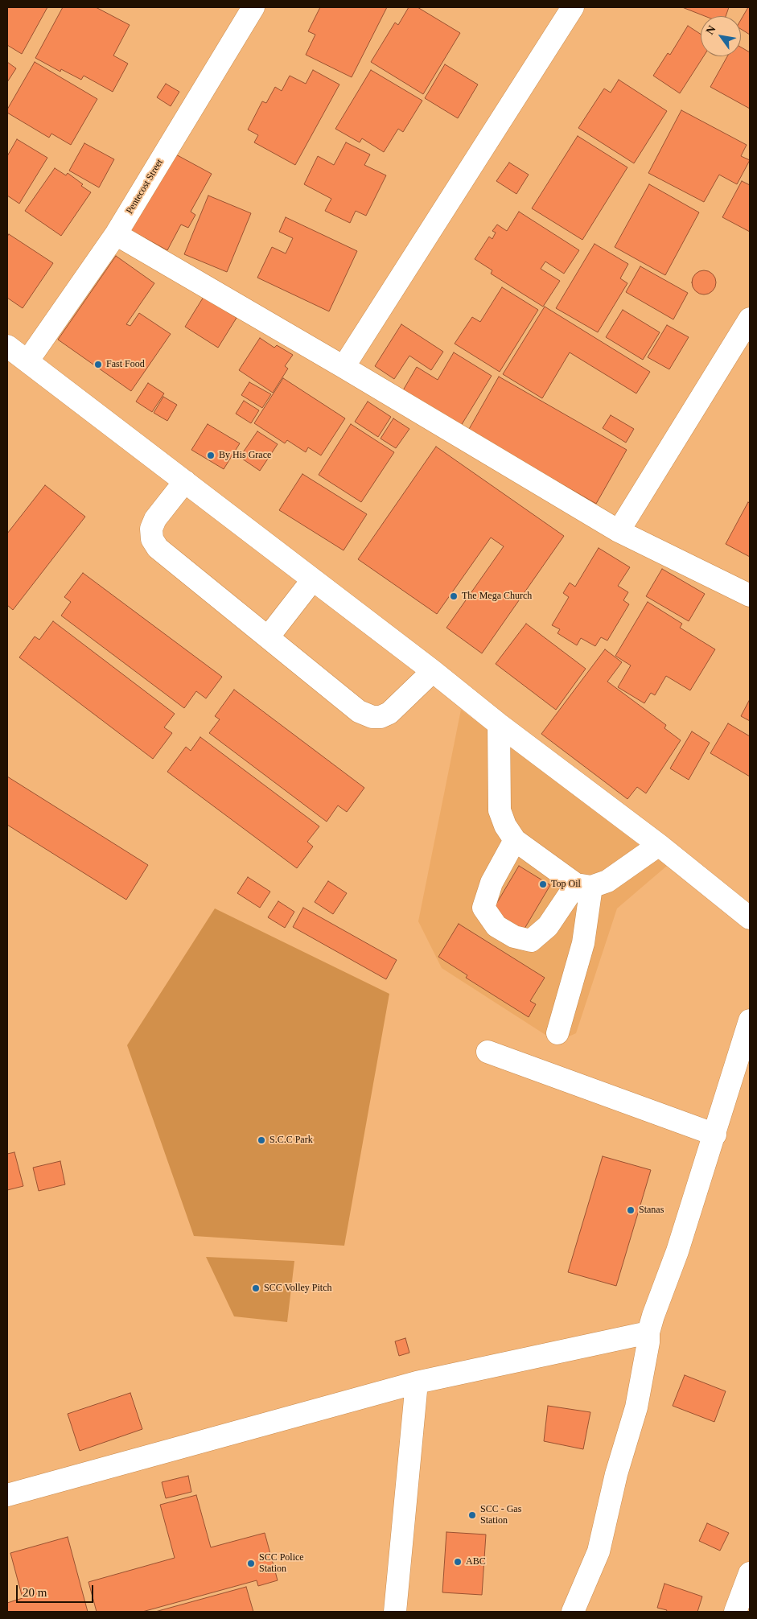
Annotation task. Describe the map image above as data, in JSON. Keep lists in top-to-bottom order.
{
  "streets": {
    "street": ["Pentecost Street"]
  },
  "places": [
    "Fast Food",
    "By His Grace",
    "The Mega Church",
    "Top Oil",
    "S.C.C Park",
    "Stanas",
    "SCC Volley Pitch",
    "SCC - Gas Station",
    "ABC",
    "SCC Police Station"
  ],
  "scale_bar": "20 m",
  "north": "top left"
}
